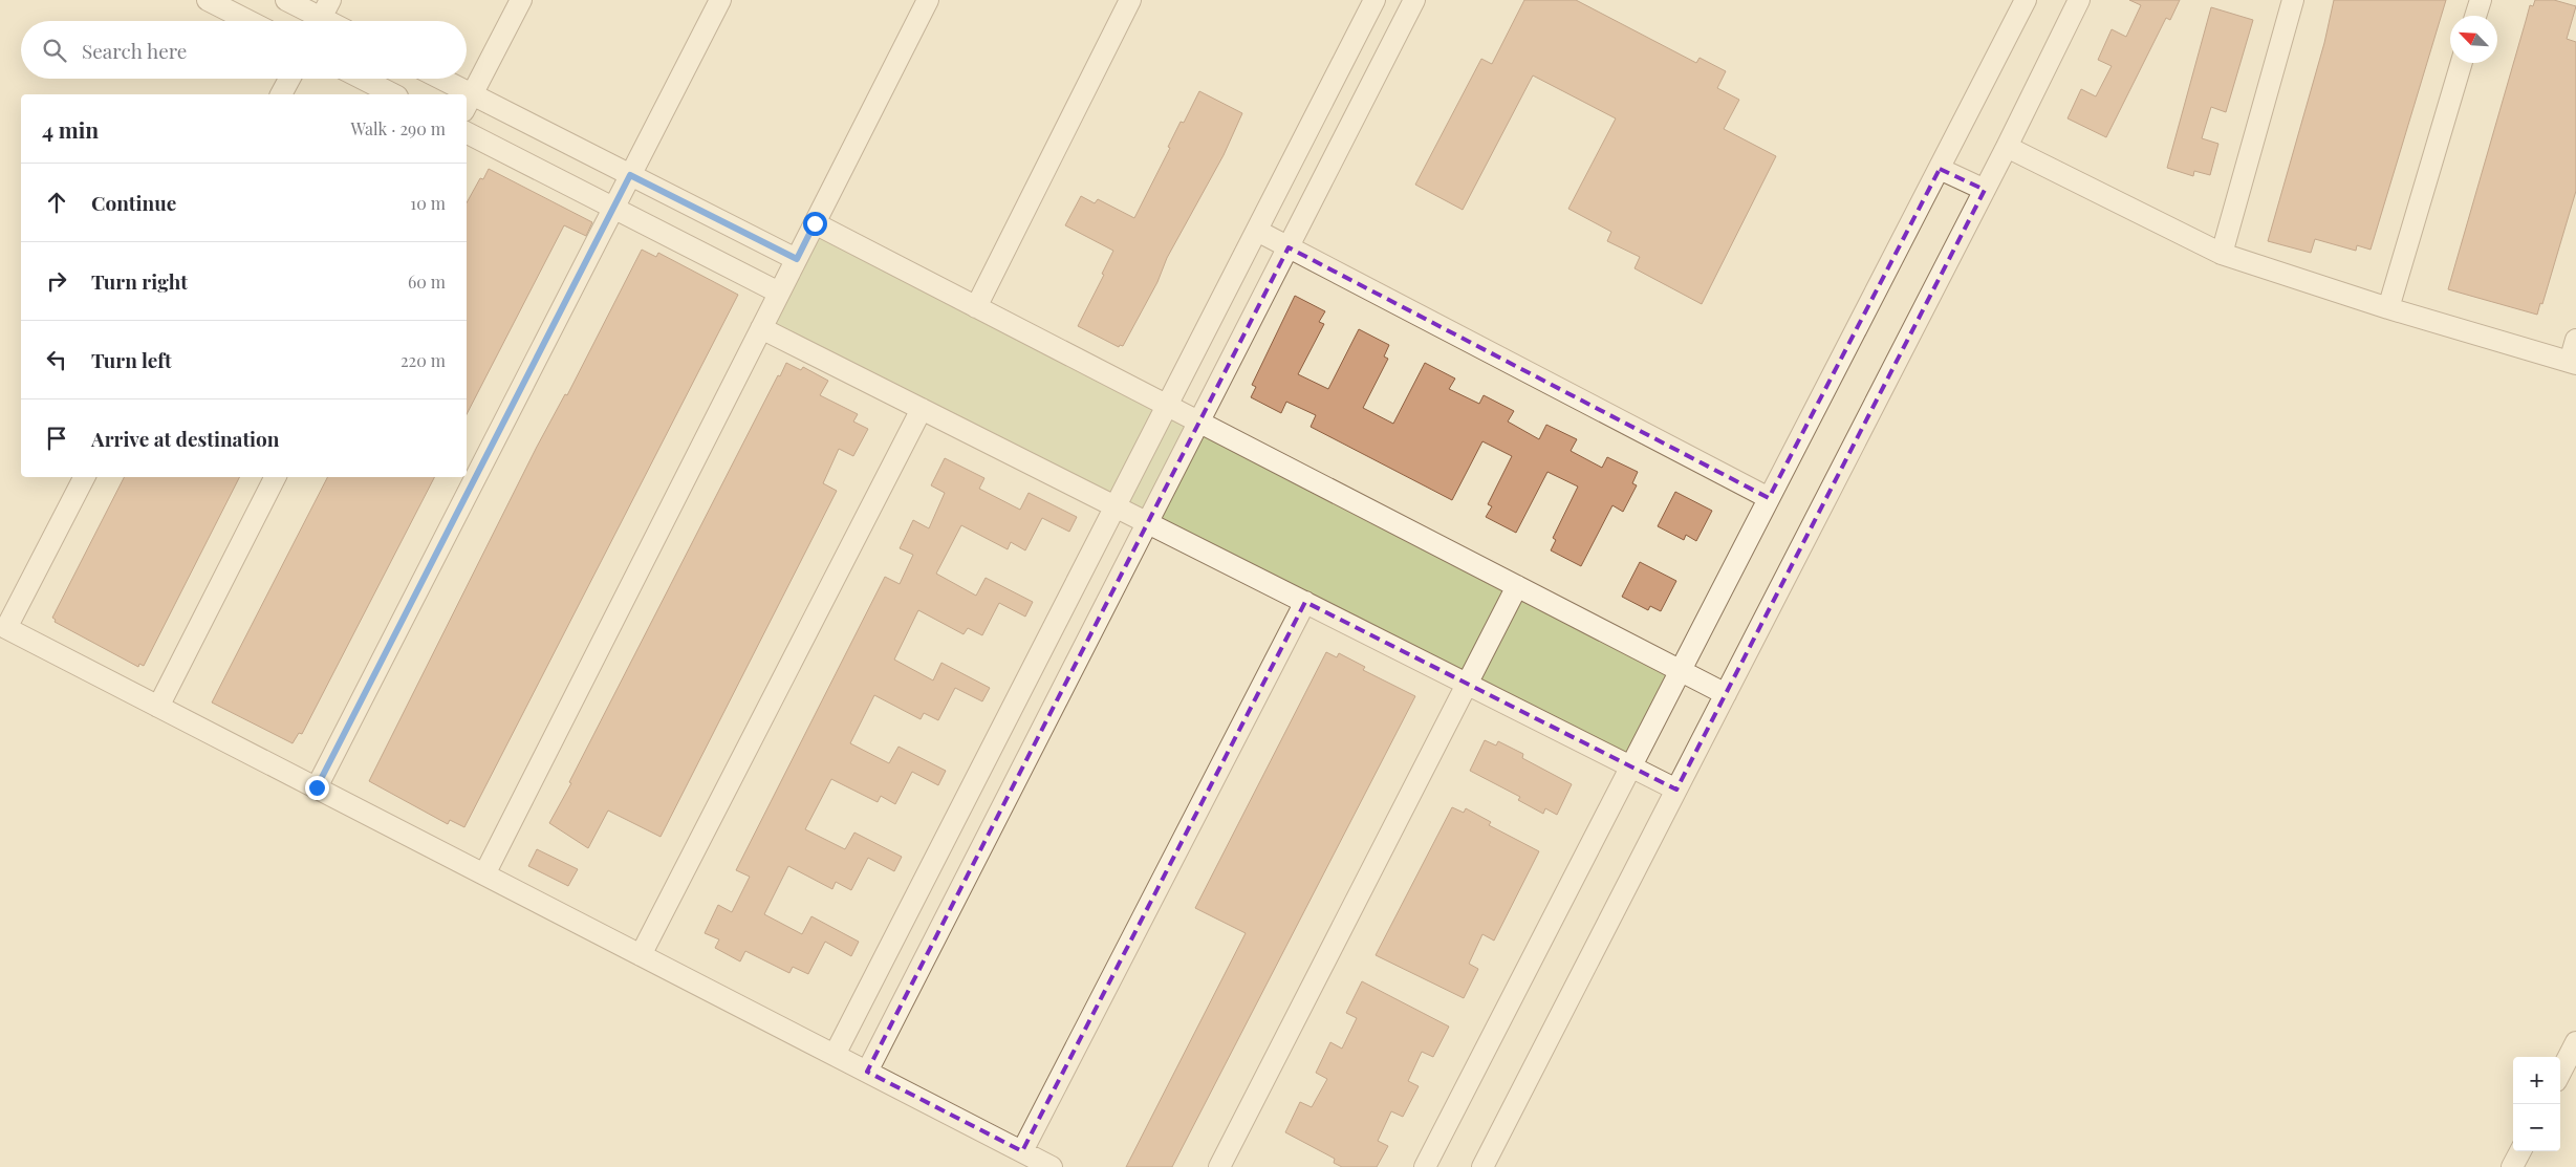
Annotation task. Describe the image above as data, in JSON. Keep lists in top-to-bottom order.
{
  "north": "top left",
  "page": {
    "search": "Search here",
    "heading": ["4 min", "Walk · 290 m"],
    "list": [
      ["Continue", "10 m"],
      ["Turn right", "60 m"],
      ["Turn left", "220 m"],
      "Arrive at destination"
    ],
    "map_buttons": ["+", "−"]
  }
}
